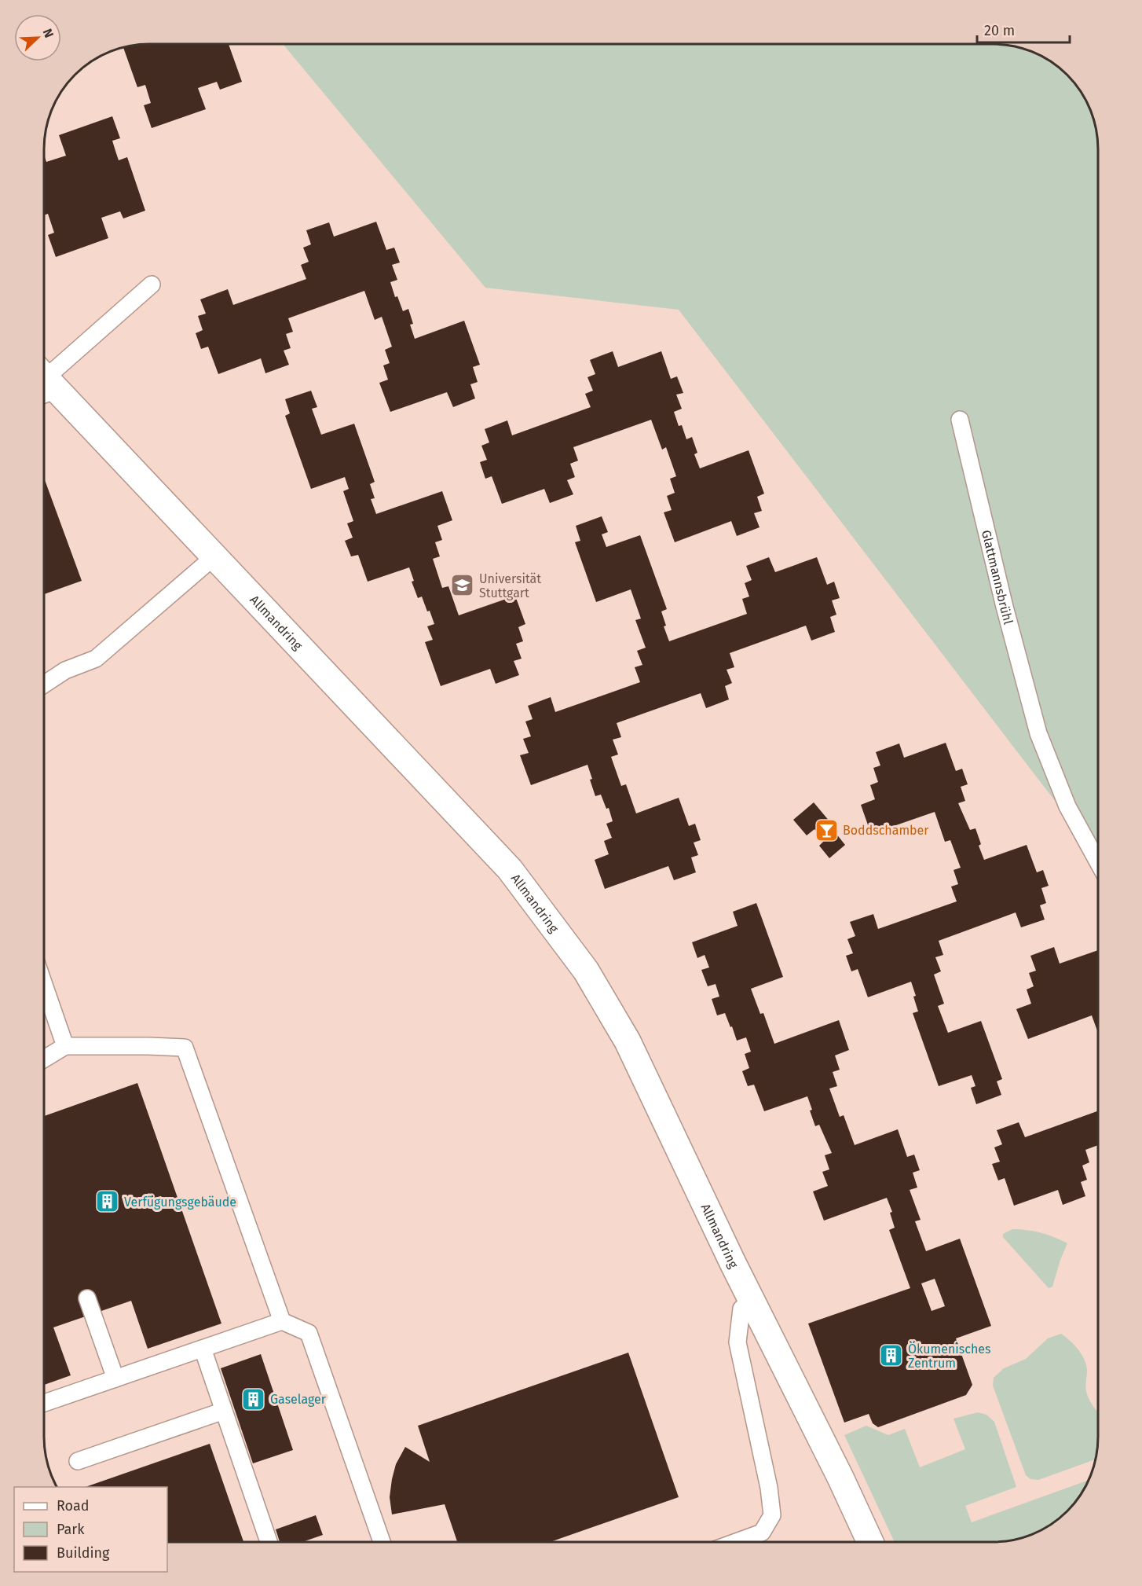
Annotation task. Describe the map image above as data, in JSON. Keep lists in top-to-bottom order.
{
  "streets": {
    "street": ["Allmandring"],
    "lane": ["Glattmannsbrühl"]
  },
  "places": {
    "school or university": ["Universität Stuttgart"],
    "bar": ["Boddschamber"],
    "building": ["Verfügungsgebäude", "Ökumenisches Zentrum", "Gaselager"]
  },
  "legend": ["Road", "Park", "Building"],
  "scale_bar": "20 m",
  "north": "top right"
}
